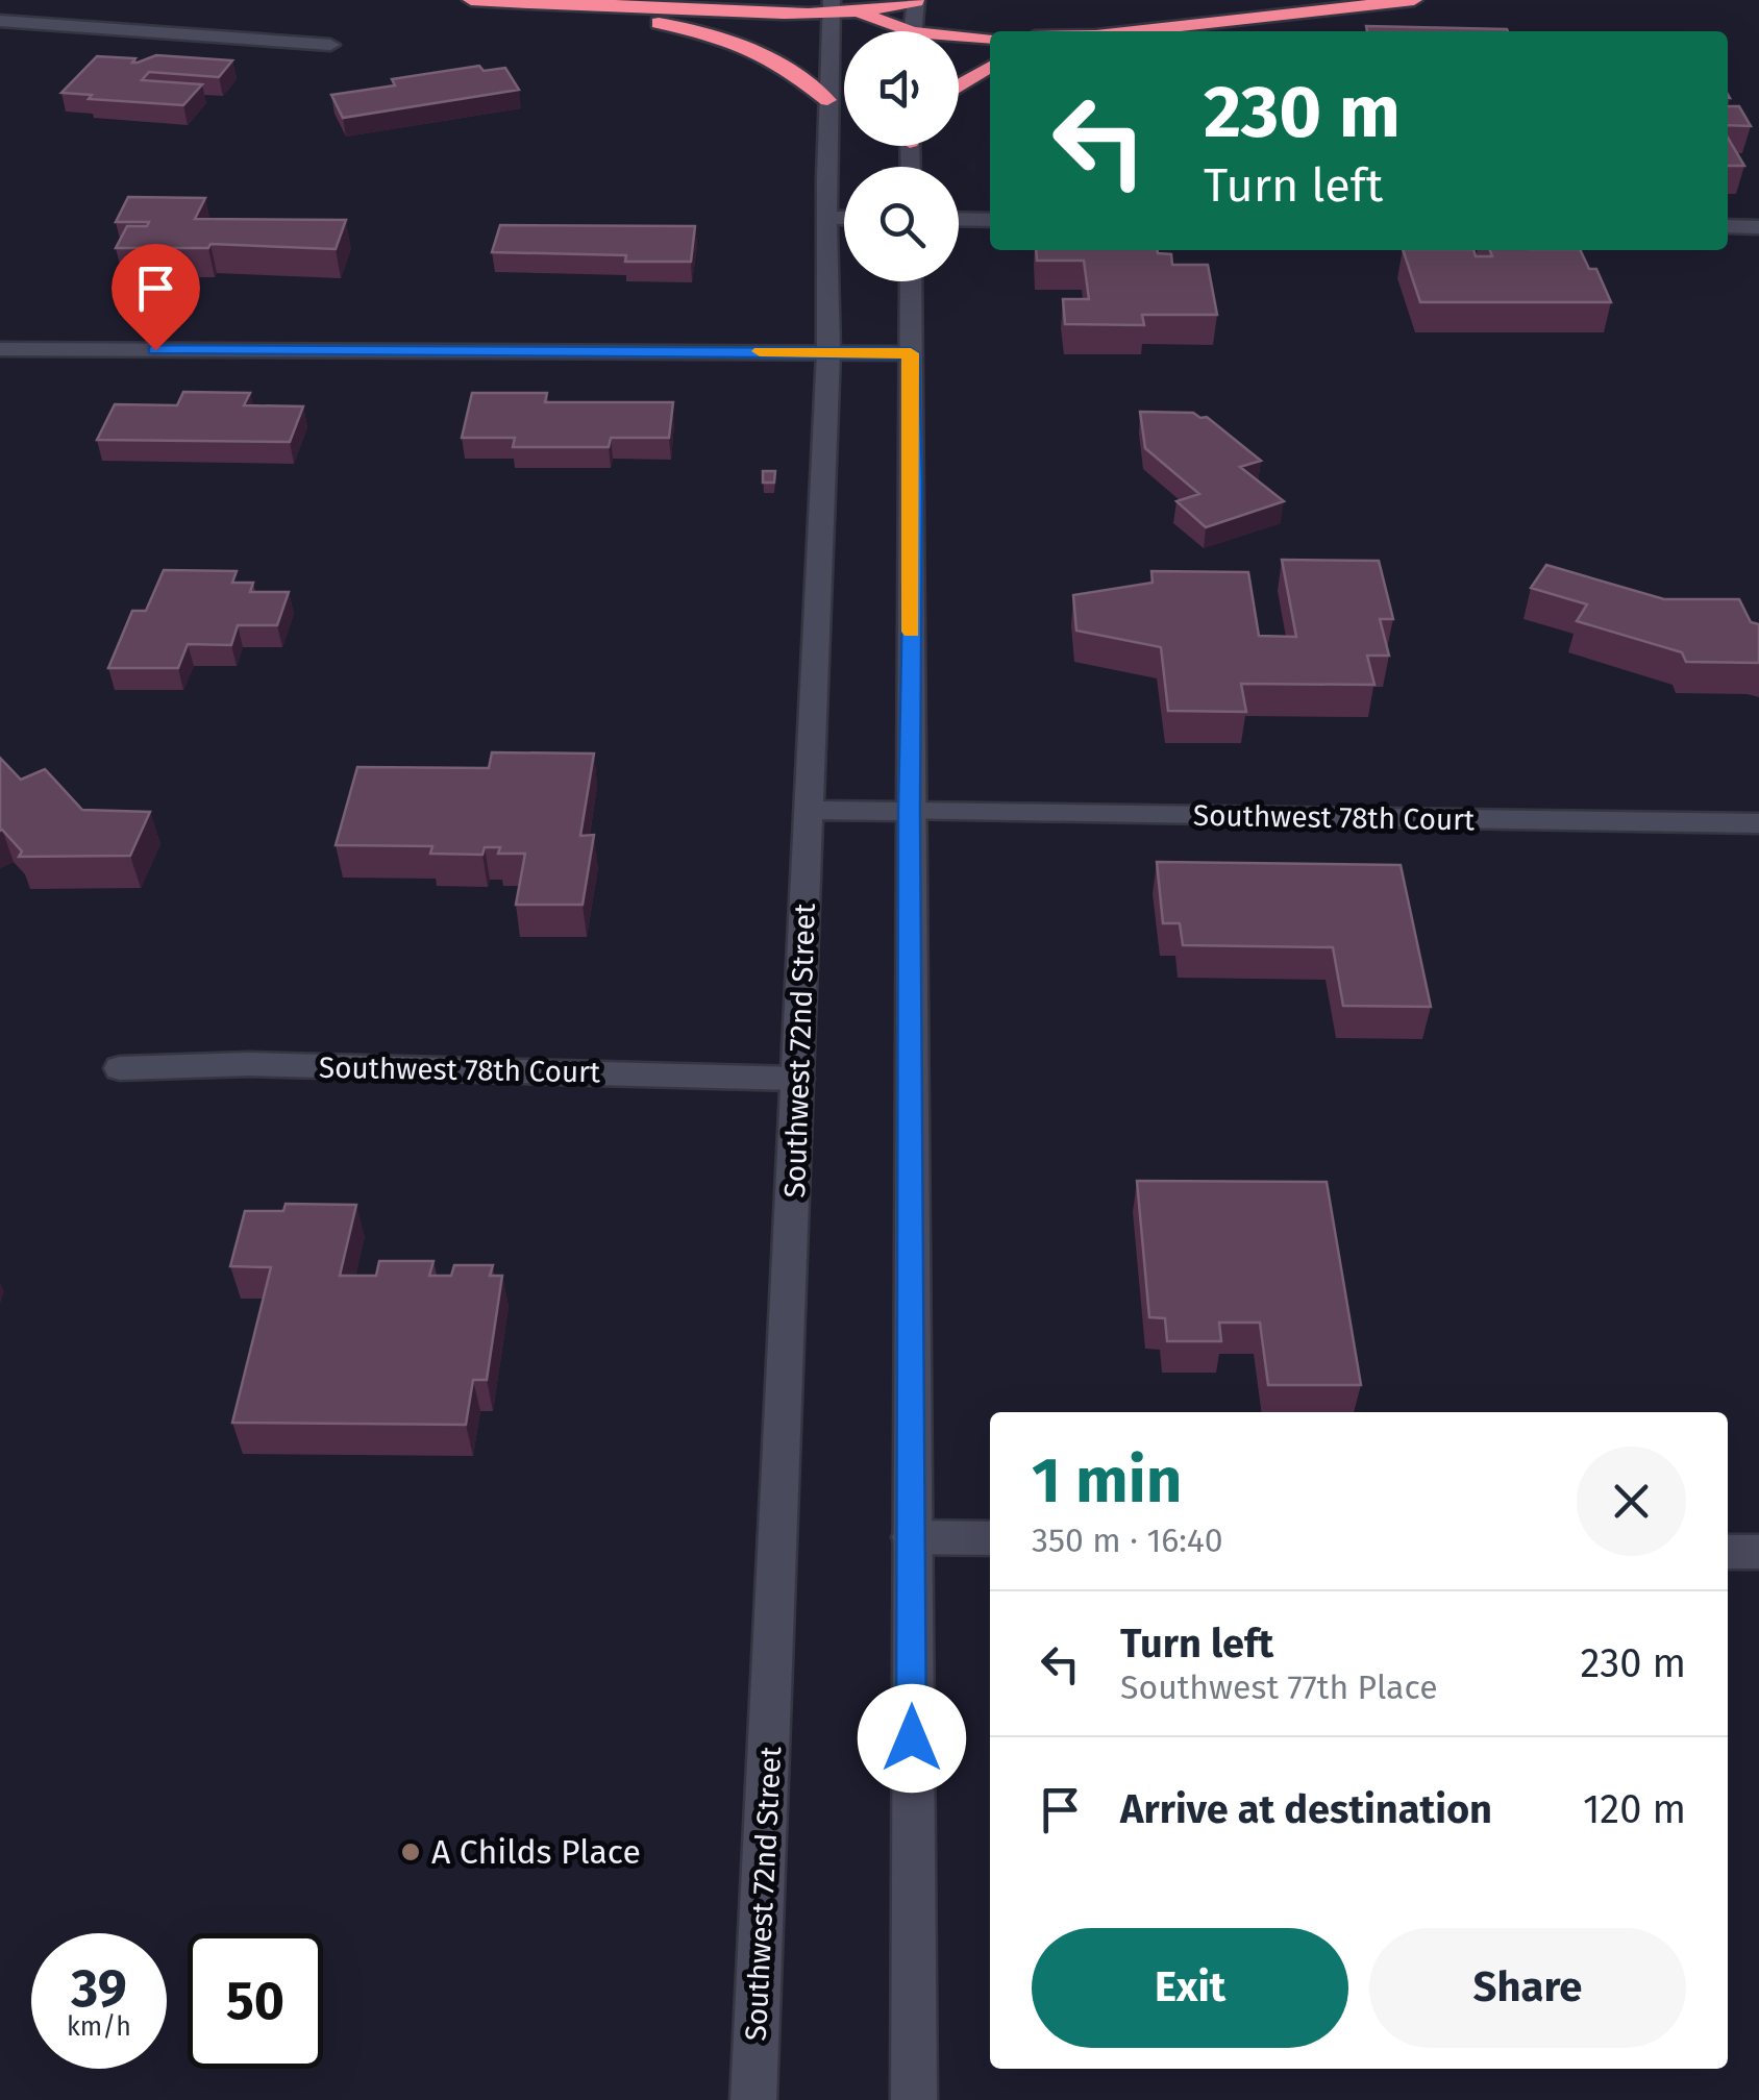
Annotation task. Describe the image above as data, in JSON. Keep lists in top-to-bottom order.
{
  "streets": {
    "main road": ["Southwest 78th Court", "Southwest 72nd Street"]
  },
  "crossings": [
    ["Southwest 78th Court", "Southwest 72nd Street"]
  ],
  "places": ["A Childs Place"],
  "page": {
    "turn": ["230 m", "Turn left"],
    "heading": ["1 min", "350 m · 16:40"],
    "list": [
      {
        "name": "Turn left",
        "note": "Southwest 77th Place",
        "value": "230 m"
      },
      {
        "name": "Arrive at destination",
        "value": "120 m"
      }
    ],
    "buttons": ["Exit", "Share"],
    "speed": "39 km/h",
    "limit": "50"
  }
}
